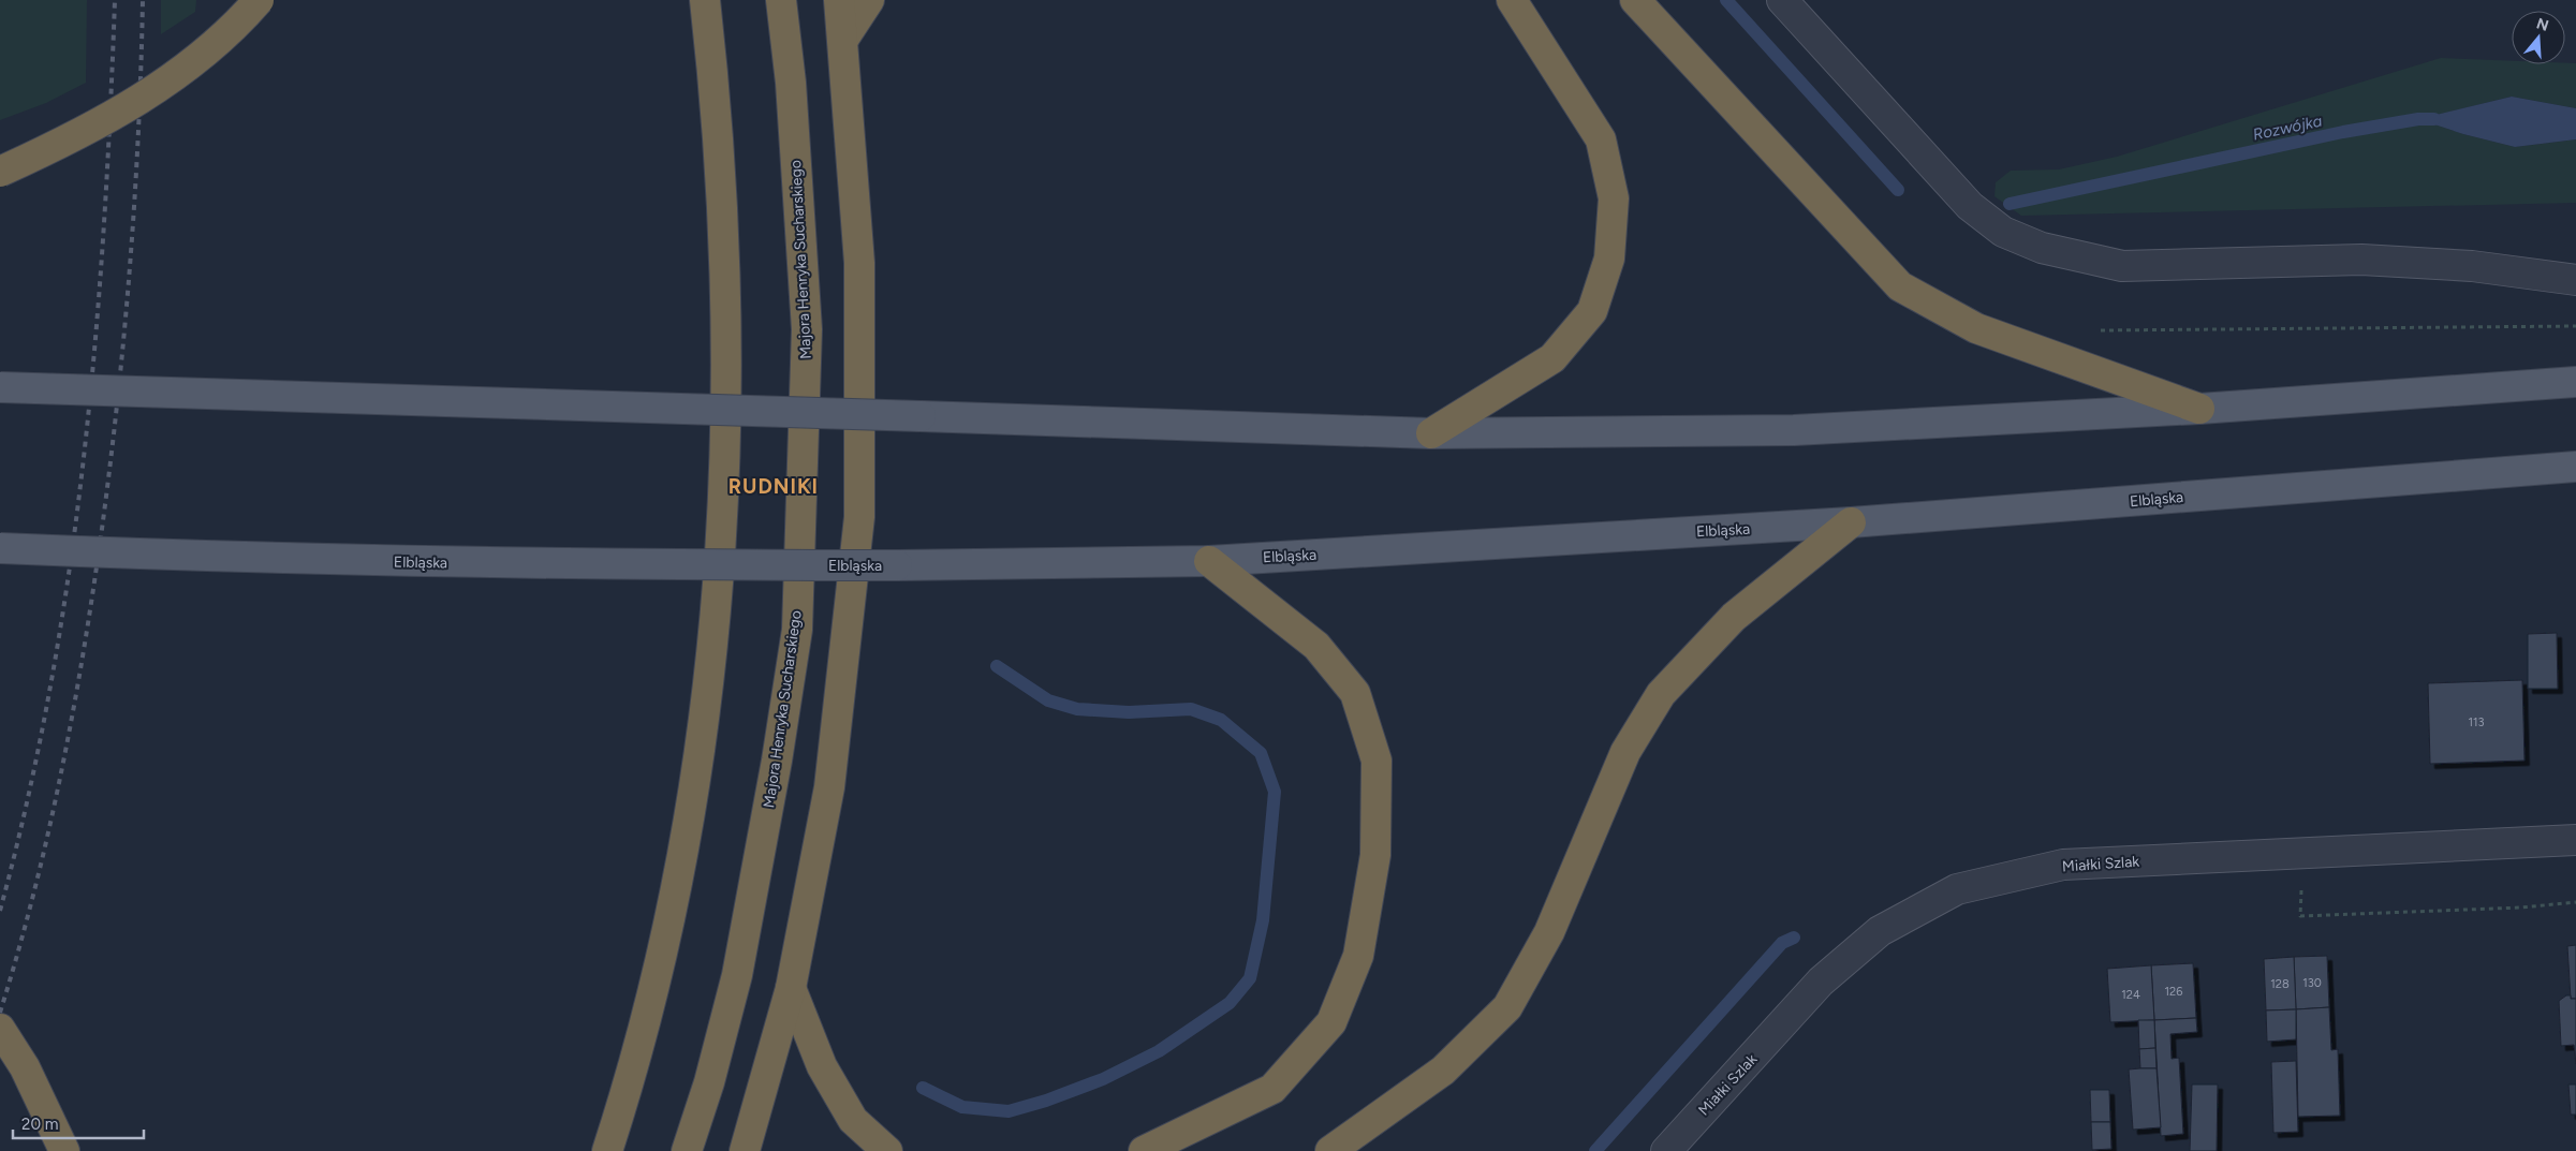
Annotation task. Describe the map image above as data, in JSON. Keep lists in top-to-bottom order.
{
  "streets": {
    "highway": ["Majora Henryka Sucharskiego"],
    "main road": ["Elbląska"],
    "street": ["Miałki Szlak"]
  },
  "districts": ["RUDNIKI"],
  "water": ["Rozwójka"],
  "house_numbers": [
    "113",
    "130",
    "128",
    "126",
    "124"
  ],
  "scale_bar": "20 m",
  "north": "top"
}
